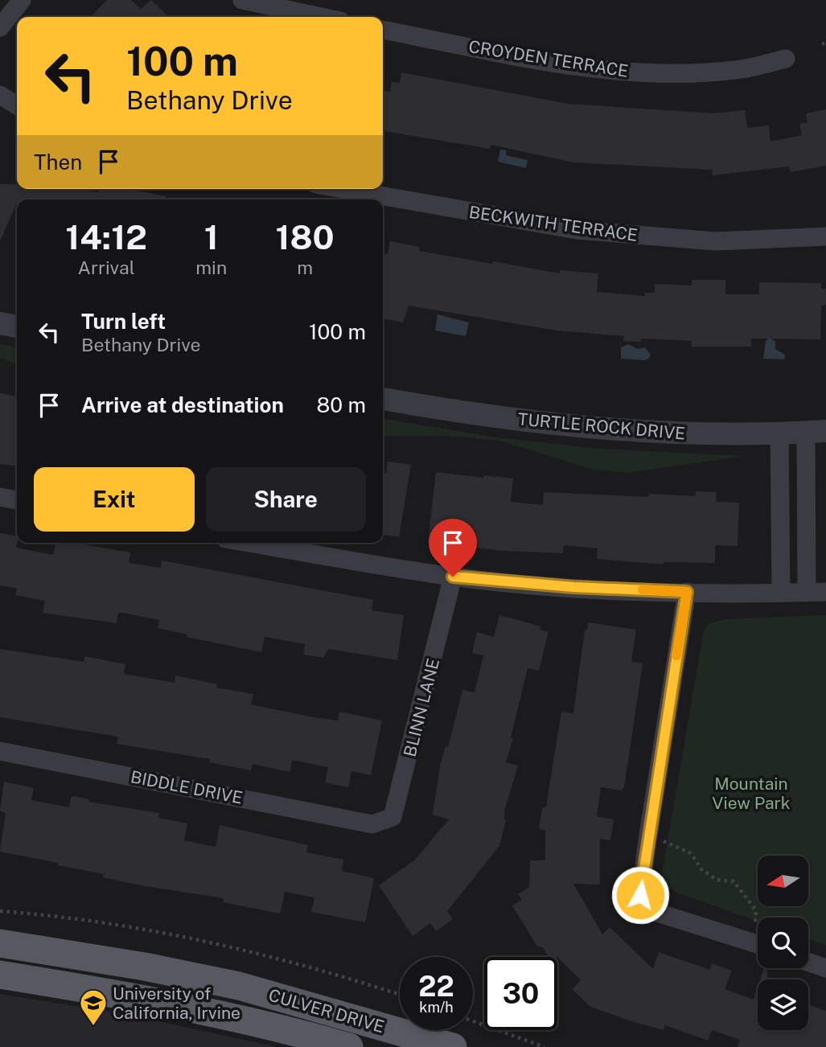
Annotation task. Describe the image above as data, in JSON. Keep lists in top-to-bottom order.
{
  "streets": {
    "main road": ["CULVER DRIVE"],
    "street": [
      "CROYDEN TERRACE",
      "BECKWITH TERRACE",
      "TURTLE ROCK DRIVE",
      "BLINN LANE",
      "BIDDLE DRIVE"
    ]
  },
  "crossings": [
    ["BLINN LANE", "BIDDLE DRIVE"]
  ],
  "parks": ["Mountain View Park"],
  "places": {
    "school or university": ["University of California, Irvine"]
  },
  "north": "left",
  "page": {
    "turn": ["100 m", "Bethany Drive"],
    "then": "Then",
    "eta": [
      "14:12",
      "Arrival",
      "1",
      "min",
      "180",
      "m"
    ],
    "list": [
      {
        "name": "Turn left",
        "note": "Bethany Drive",
        "value": "100 m"
      },
      {
        "name": "Arrive at destination",
        "value": "80 m"
      }
    ],
    "buttons": ["Exit", "Share"],
    "speed": "22 km/h",
    "limit": "30"
  }
}
